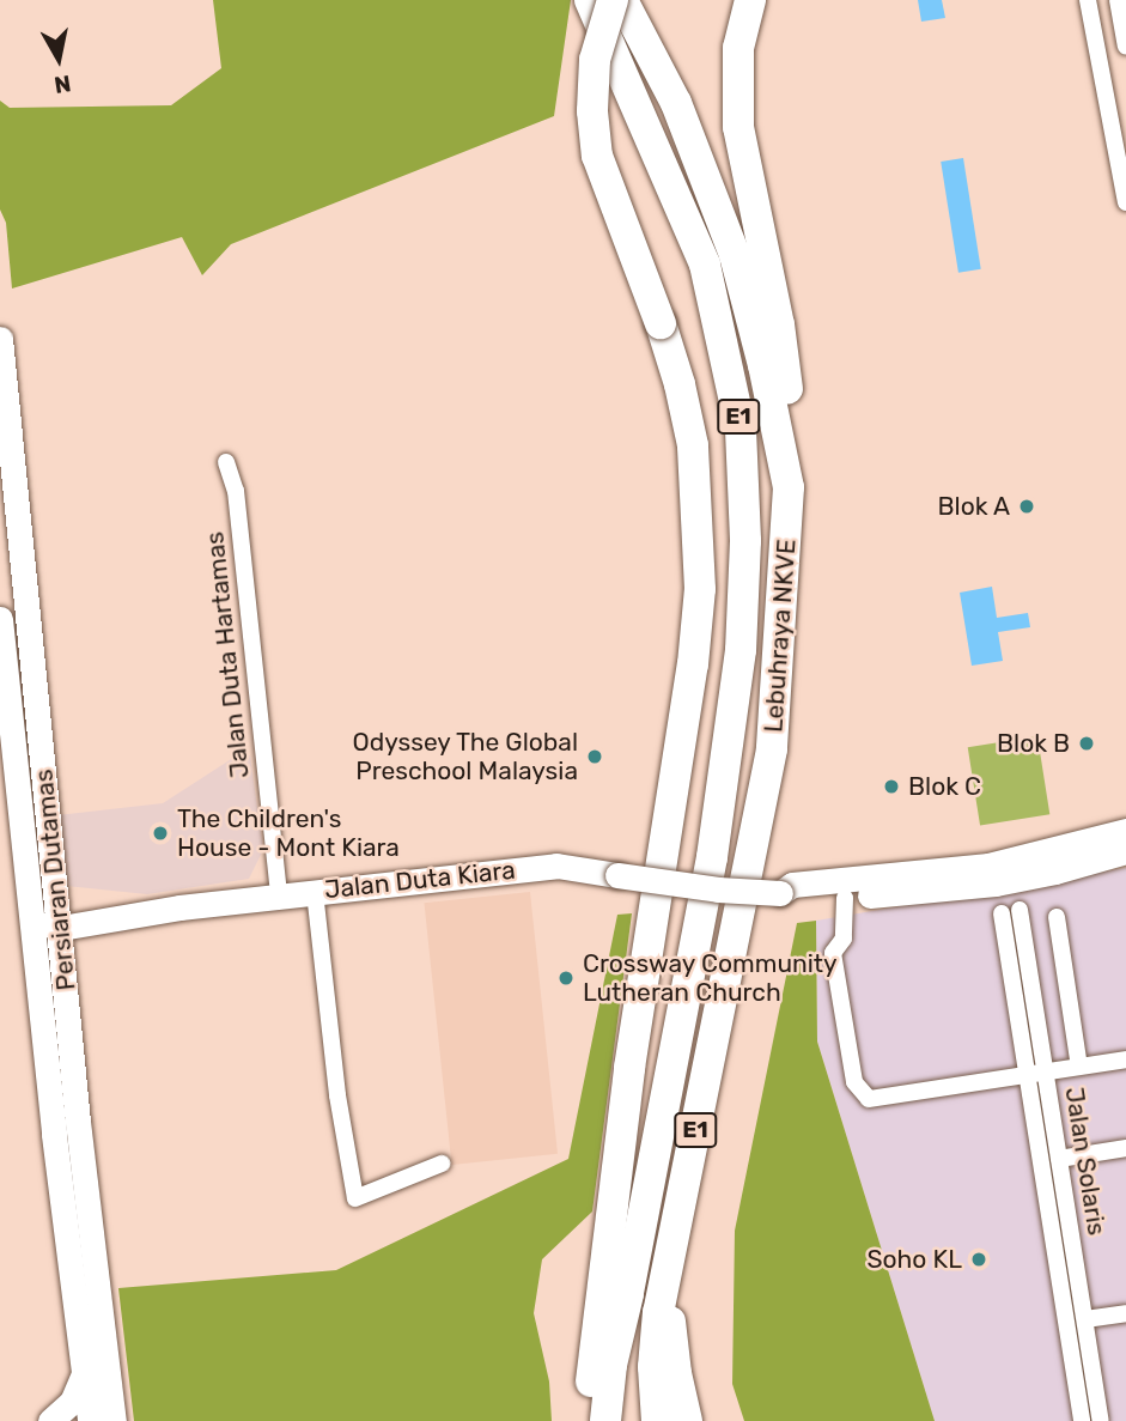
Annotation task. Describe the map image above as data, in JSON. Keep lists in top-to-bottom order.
{
  "streets": {
    "highway": ["E1", "Lebuhraya NKVE"],
    "street": [
      "Jalan Duta Hartamas",
      "Persiaran Dutamas",
      "Jalan Duta Kiara",
      "Jalan Solaris"
    ]
  },
  "crossings": [
    ["E1", "Lebuhraya NKVE"],
    ["Jalan Duta Hartamas", "Jalan Duta Kiara"],
    ["Persiaran Dutamas", "Jalan Duta Kiara"]
  ],
  "places": [
    "Blok A",
    "Blok B",
    "Odyssey The Global Preschool Malaysia",
    "Blok C",
    "The Children's House - Mont Kiara",
    "Crossway Community Lutheran Church",
    "Soho KL"
  ],
  "north": "bottom"
}
